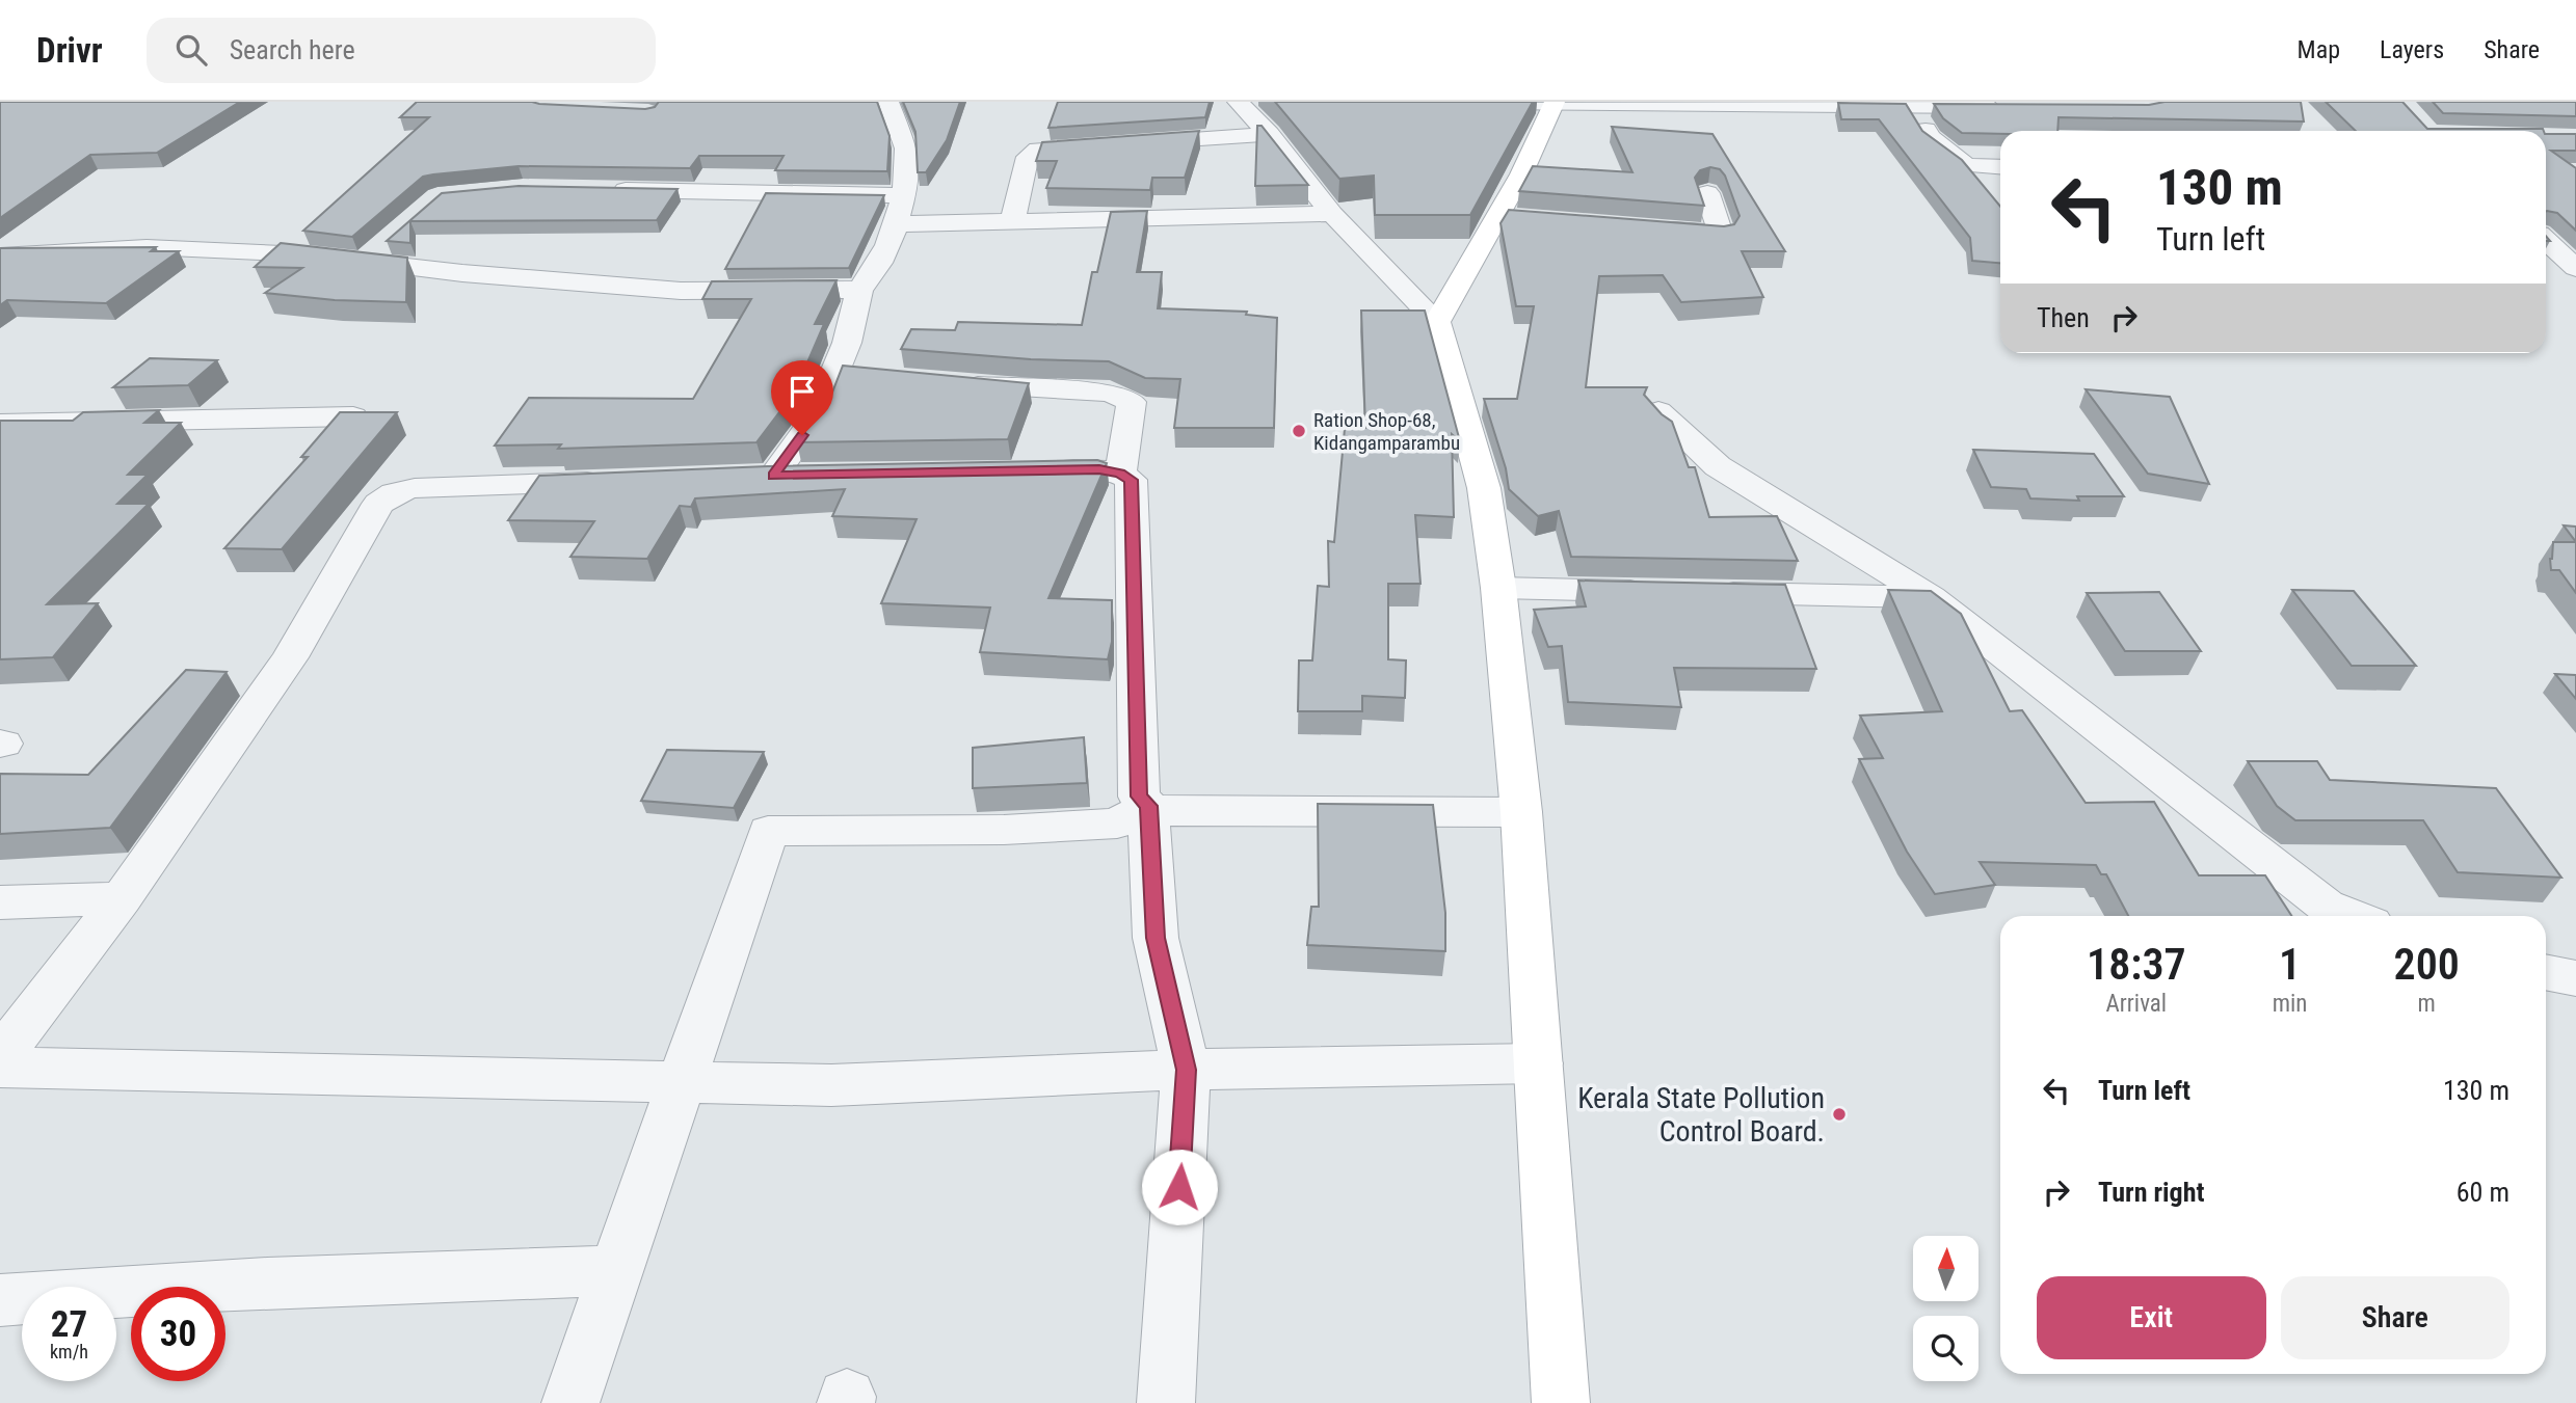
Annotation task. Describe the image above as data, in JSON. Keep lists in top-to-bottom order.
{
  "places": ["Ration Shop-68, Kidangamparambu", "Kerala State Pollution Control Board."],
  "north": "top",
  "page": {
    "header": "Drivr",
    "search": "Search here",
    "nav": ["Map", "Layers", "Share"],
    "turn": ["130 m", "Turn left"],
    "then": "Then",
    "eta": [
      "18:37",
      "Arrival",
      "1",
      "min",
      "200",
      "m"
    ],
    "list": [
      {
        "name": "Turn left",
        "value": "130 m"
      },
      {
        "name": "Turn right",
        "value": "60 m"
      }
    ],
    "buttons": ["Exit", "Share"],
    "speed": "27 km/h",
    "limit": "30"
  }
}
